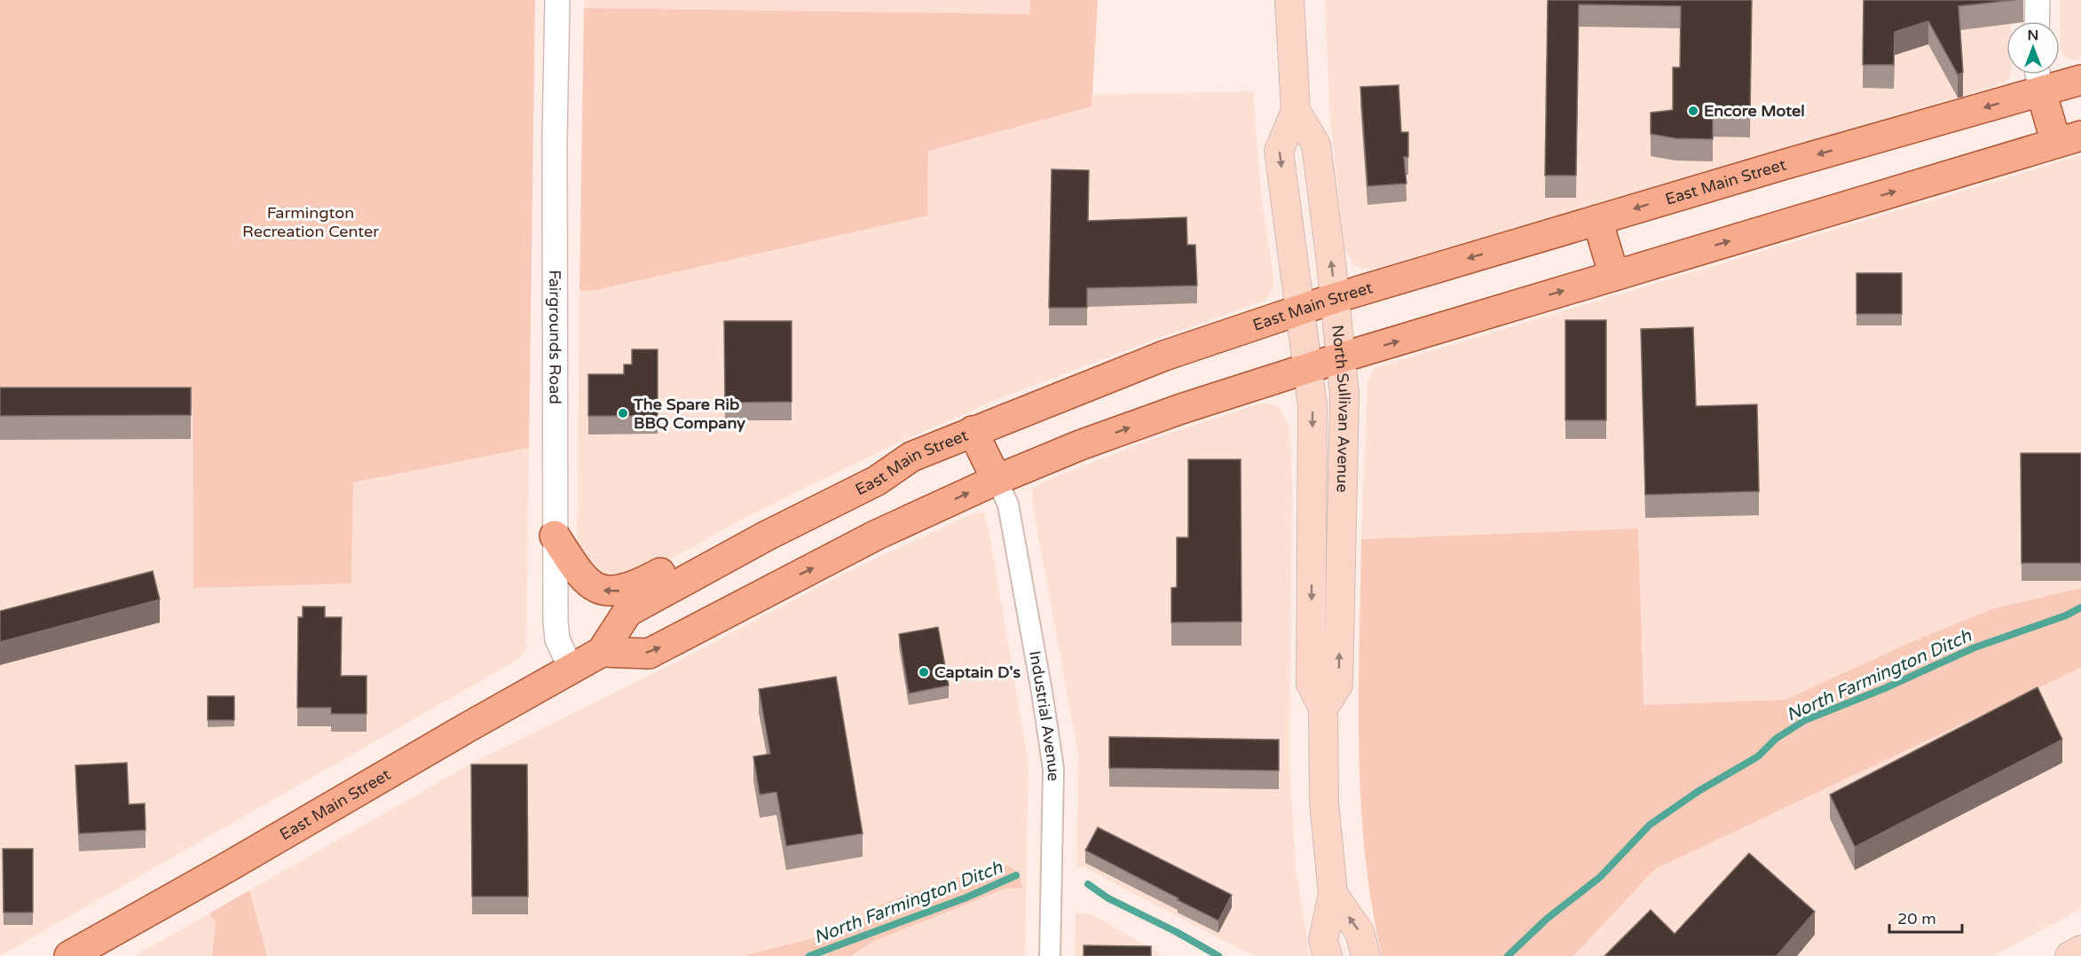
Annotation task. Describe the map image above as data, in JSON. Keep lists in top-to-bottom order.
{
  "streets": {
    "main road": ["East Main Street", "North Sullivan Avenue"],
    "street": ["Fairgrounds Road", "Industrial Avenue"]
  },
  "crossings": [
    ["East Main Street", "Fairgrounds Road"],
    ["East Main Street", "North Sullivan Avenue"]
  ],
  "water": ["North Farmington Ditch"],
  "parks": ["Farmington Recreation Center"],
  "places": ["Encore Motel", "The Spare Rib BBQ Company", "Captain D's"],
  "scale_bar": "20 m",
  "north": "top"
}
